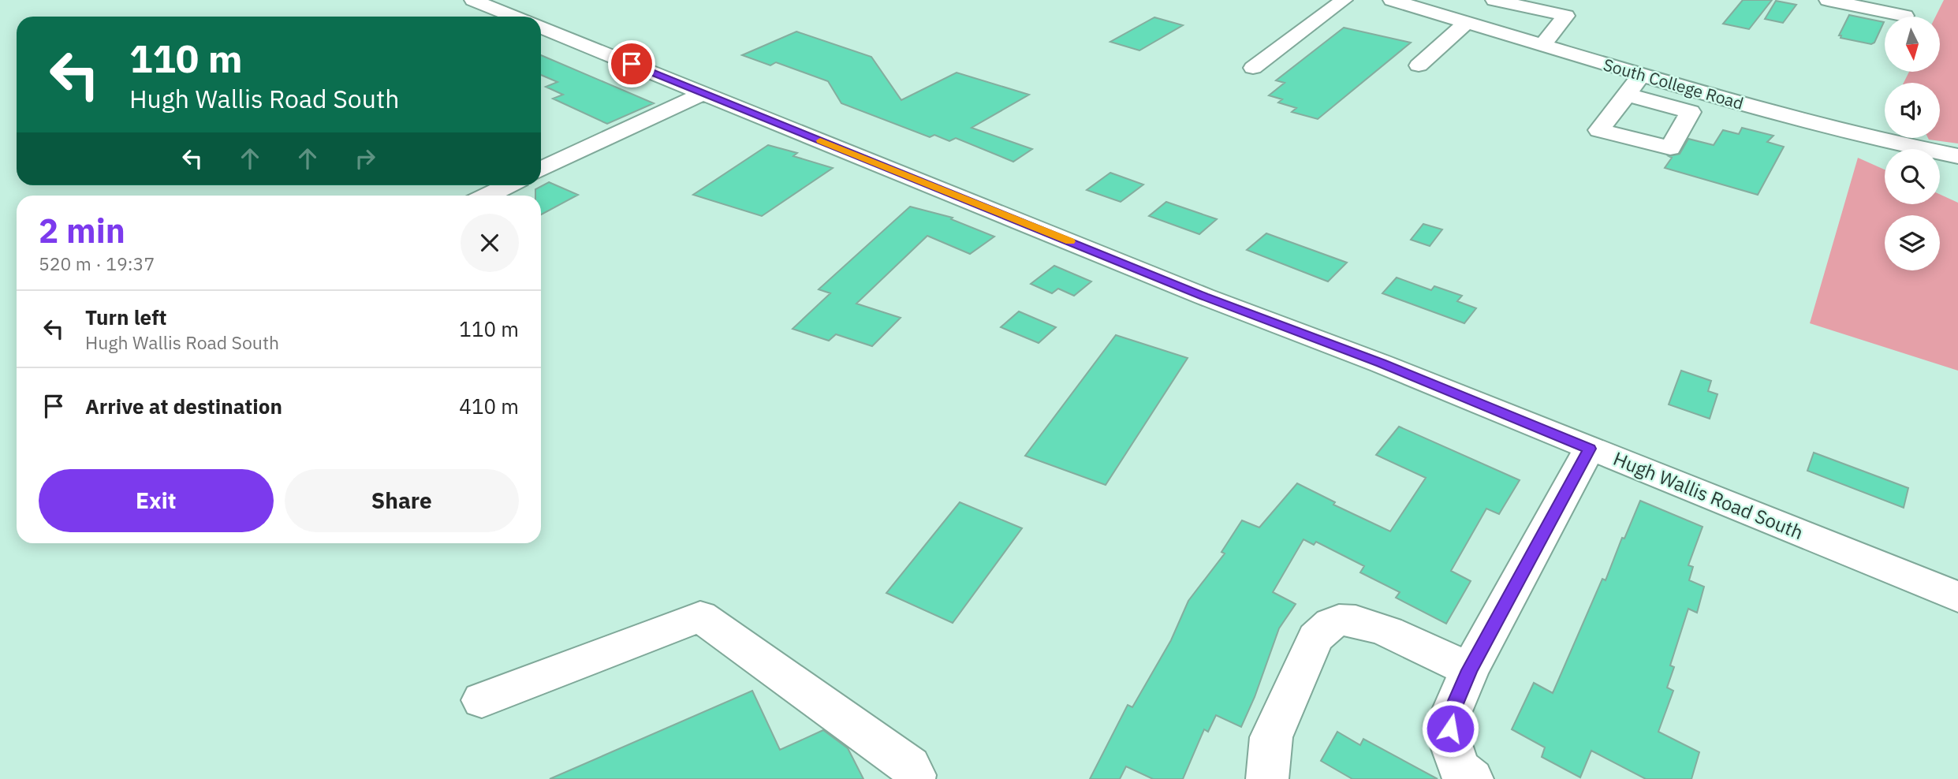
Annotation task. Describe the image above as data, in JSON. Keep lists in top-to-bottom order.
{
  "streets": {
    "street": ["South College Road", "Hugh Wallis Road South"]
  },
  "north": "bottom",
  "page": {
    "turn": ["110 m", "Hugh Wallis Road South"],
    "heading": ["2 min", "520 m · 19:37"],
    "list": [
      {
        "name": "Turn left",
        "note": "Hugh Wallis Road South",
        "value": "110 m"
      },
      {
        "name": "Arrive at destination",
        "value": "410 m"
      }
    ],
    "buttons": ["Exit", "Share"]
  }
}
